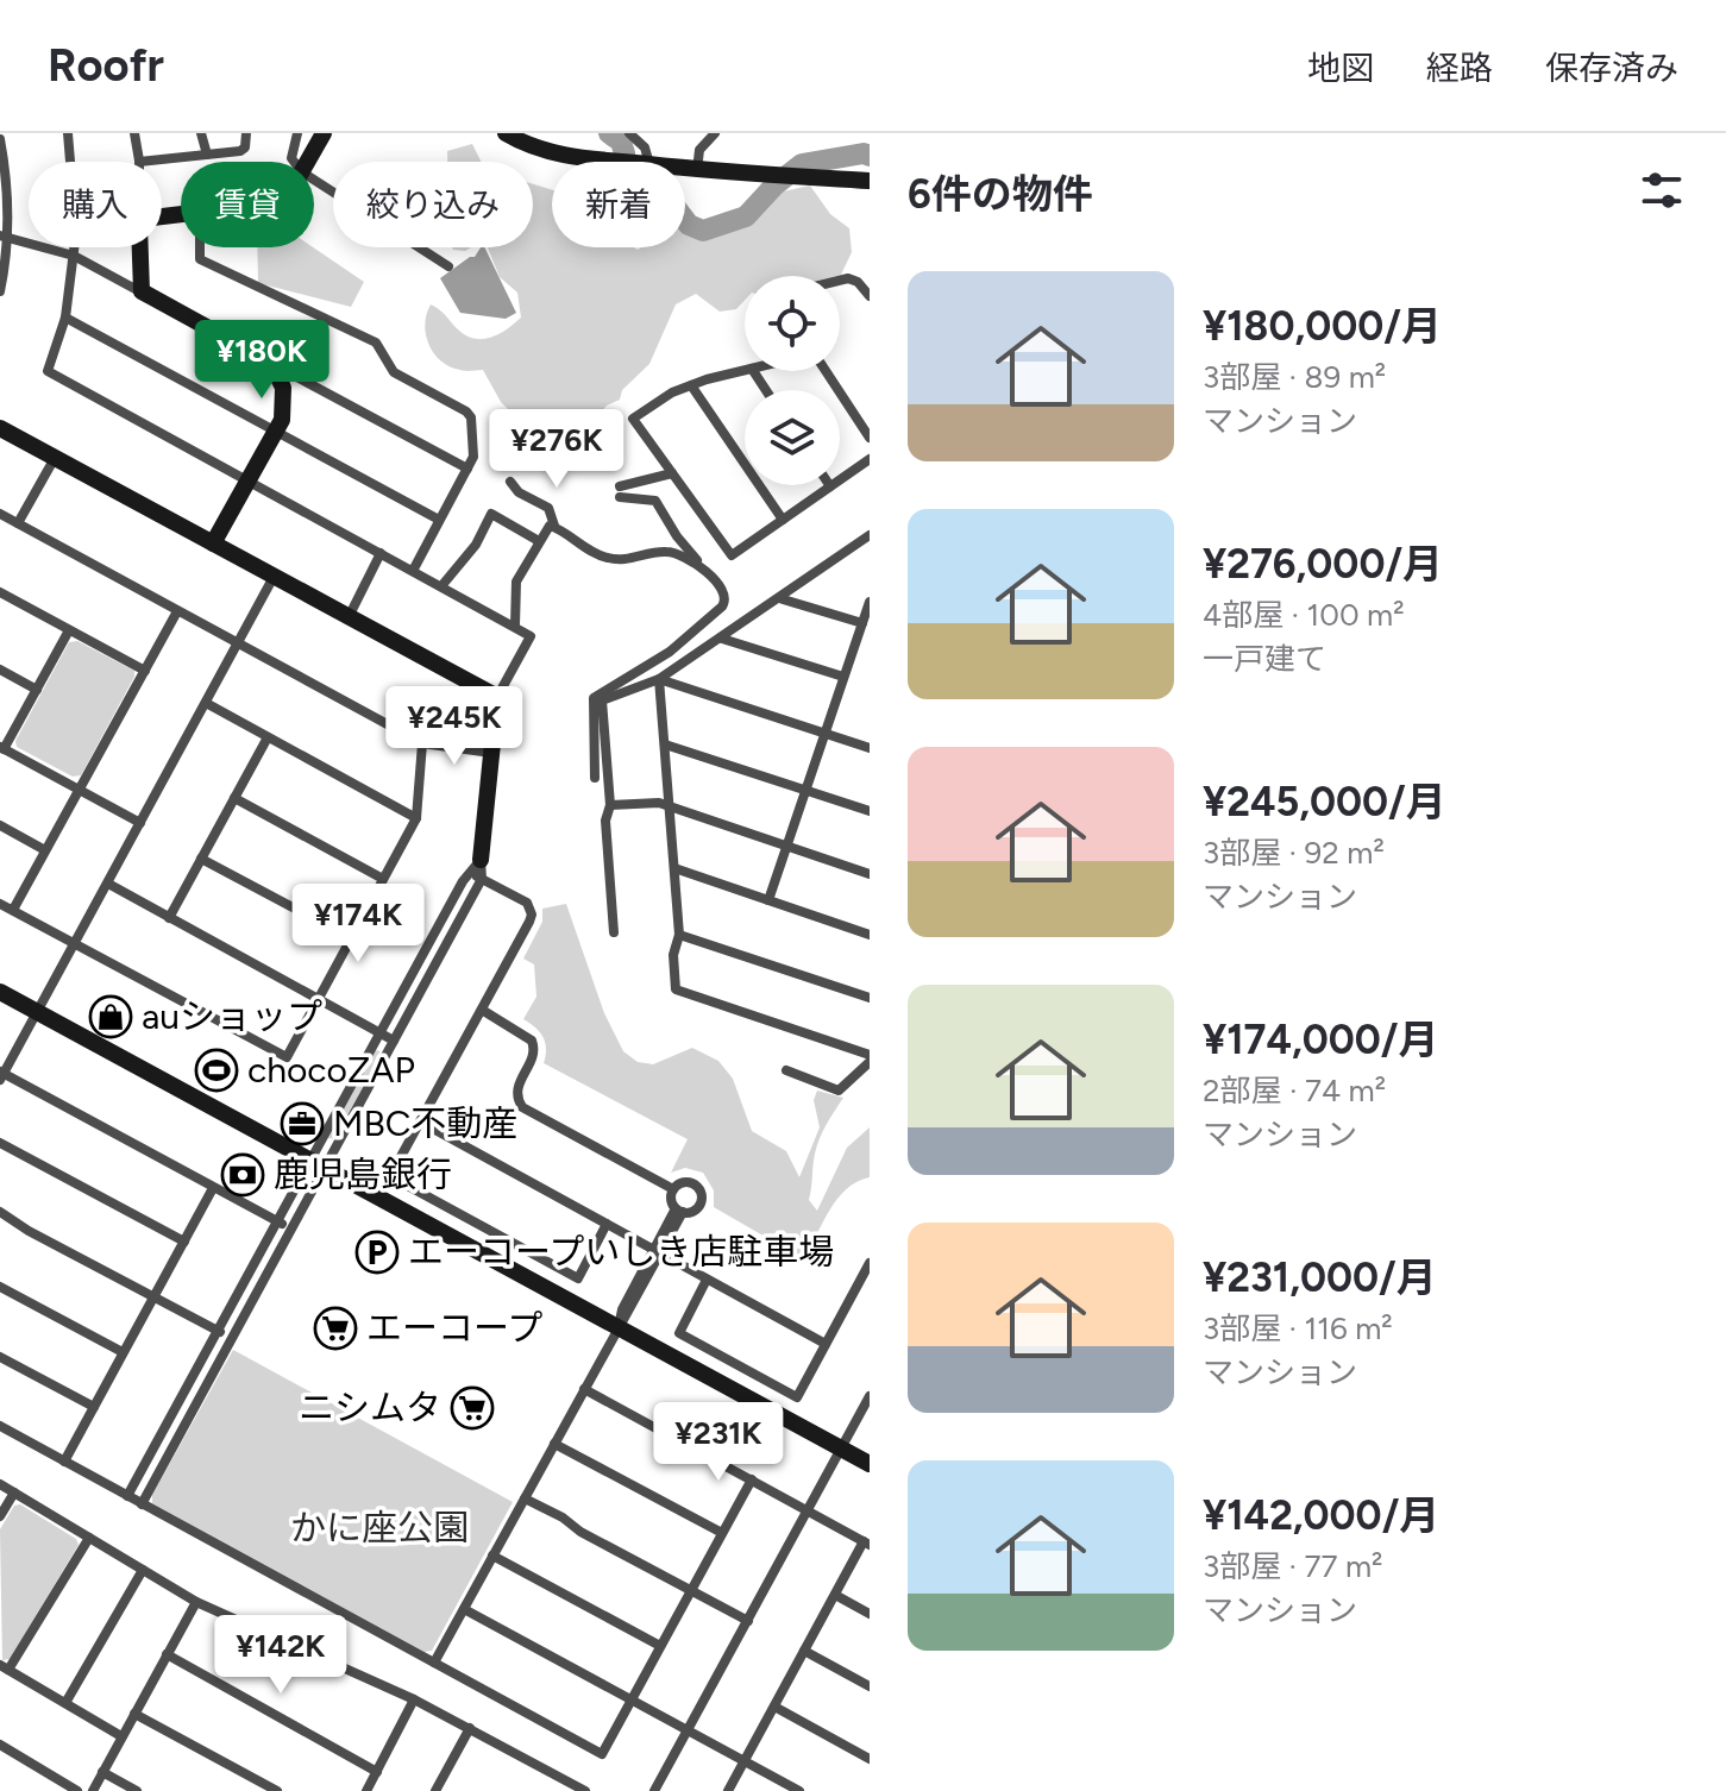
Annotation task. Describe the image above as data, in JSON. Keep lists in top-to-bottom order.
{
  "parks": ["かに座公園"],
  "places": {
    "shop": ["auショップ"],
    "sports": ["chocoZAP"],
    "office": ["MBC不動産"],
    "bank": ["鹿児島銀行"],
    "parking": ["エーコープいしき店駐車場"],
    "supermarket": ["エーコープ", "ニシムタ"]
  },
  "page": {
    "header": "Roofr",
    "nav": ["地図", "経路", "保存済み"],
    "heading": "6件の物件",
    "chip": [
      "購入",
      "賃貸",
      "絞り込み",
      "新着"
    ],
    "list": [
      {
        "name": "¥180,000/月",
        "note": "3部屋 · 89 m² · マンション"
      },
      {
        "name": "¥276,000/月",
        "note": "4部屋 · 100 m² · 一戸建て"
      },
      {
        "name": "¥245,000/月",
        "note": "3部屋 · 92 m² · マンション"
      },
      {
        "name": "¥174,000/月",
        "note": "2部屋 · 74 m² · マンション"
      },
      {
        "name": "¥231,000/月",
        "note": "3部屋 · 116 m² · マンション"
      },
      {
        "name": "¥142,000/月",
        "note": "3部屋 · 77 m² · マンション"
      }
    ],
    "price": [
      "¥180K",
      "¥276K",
      "¥245K",
      "¥174K",
      "¥231K",
      "¥142K"
    ]
  }
}
